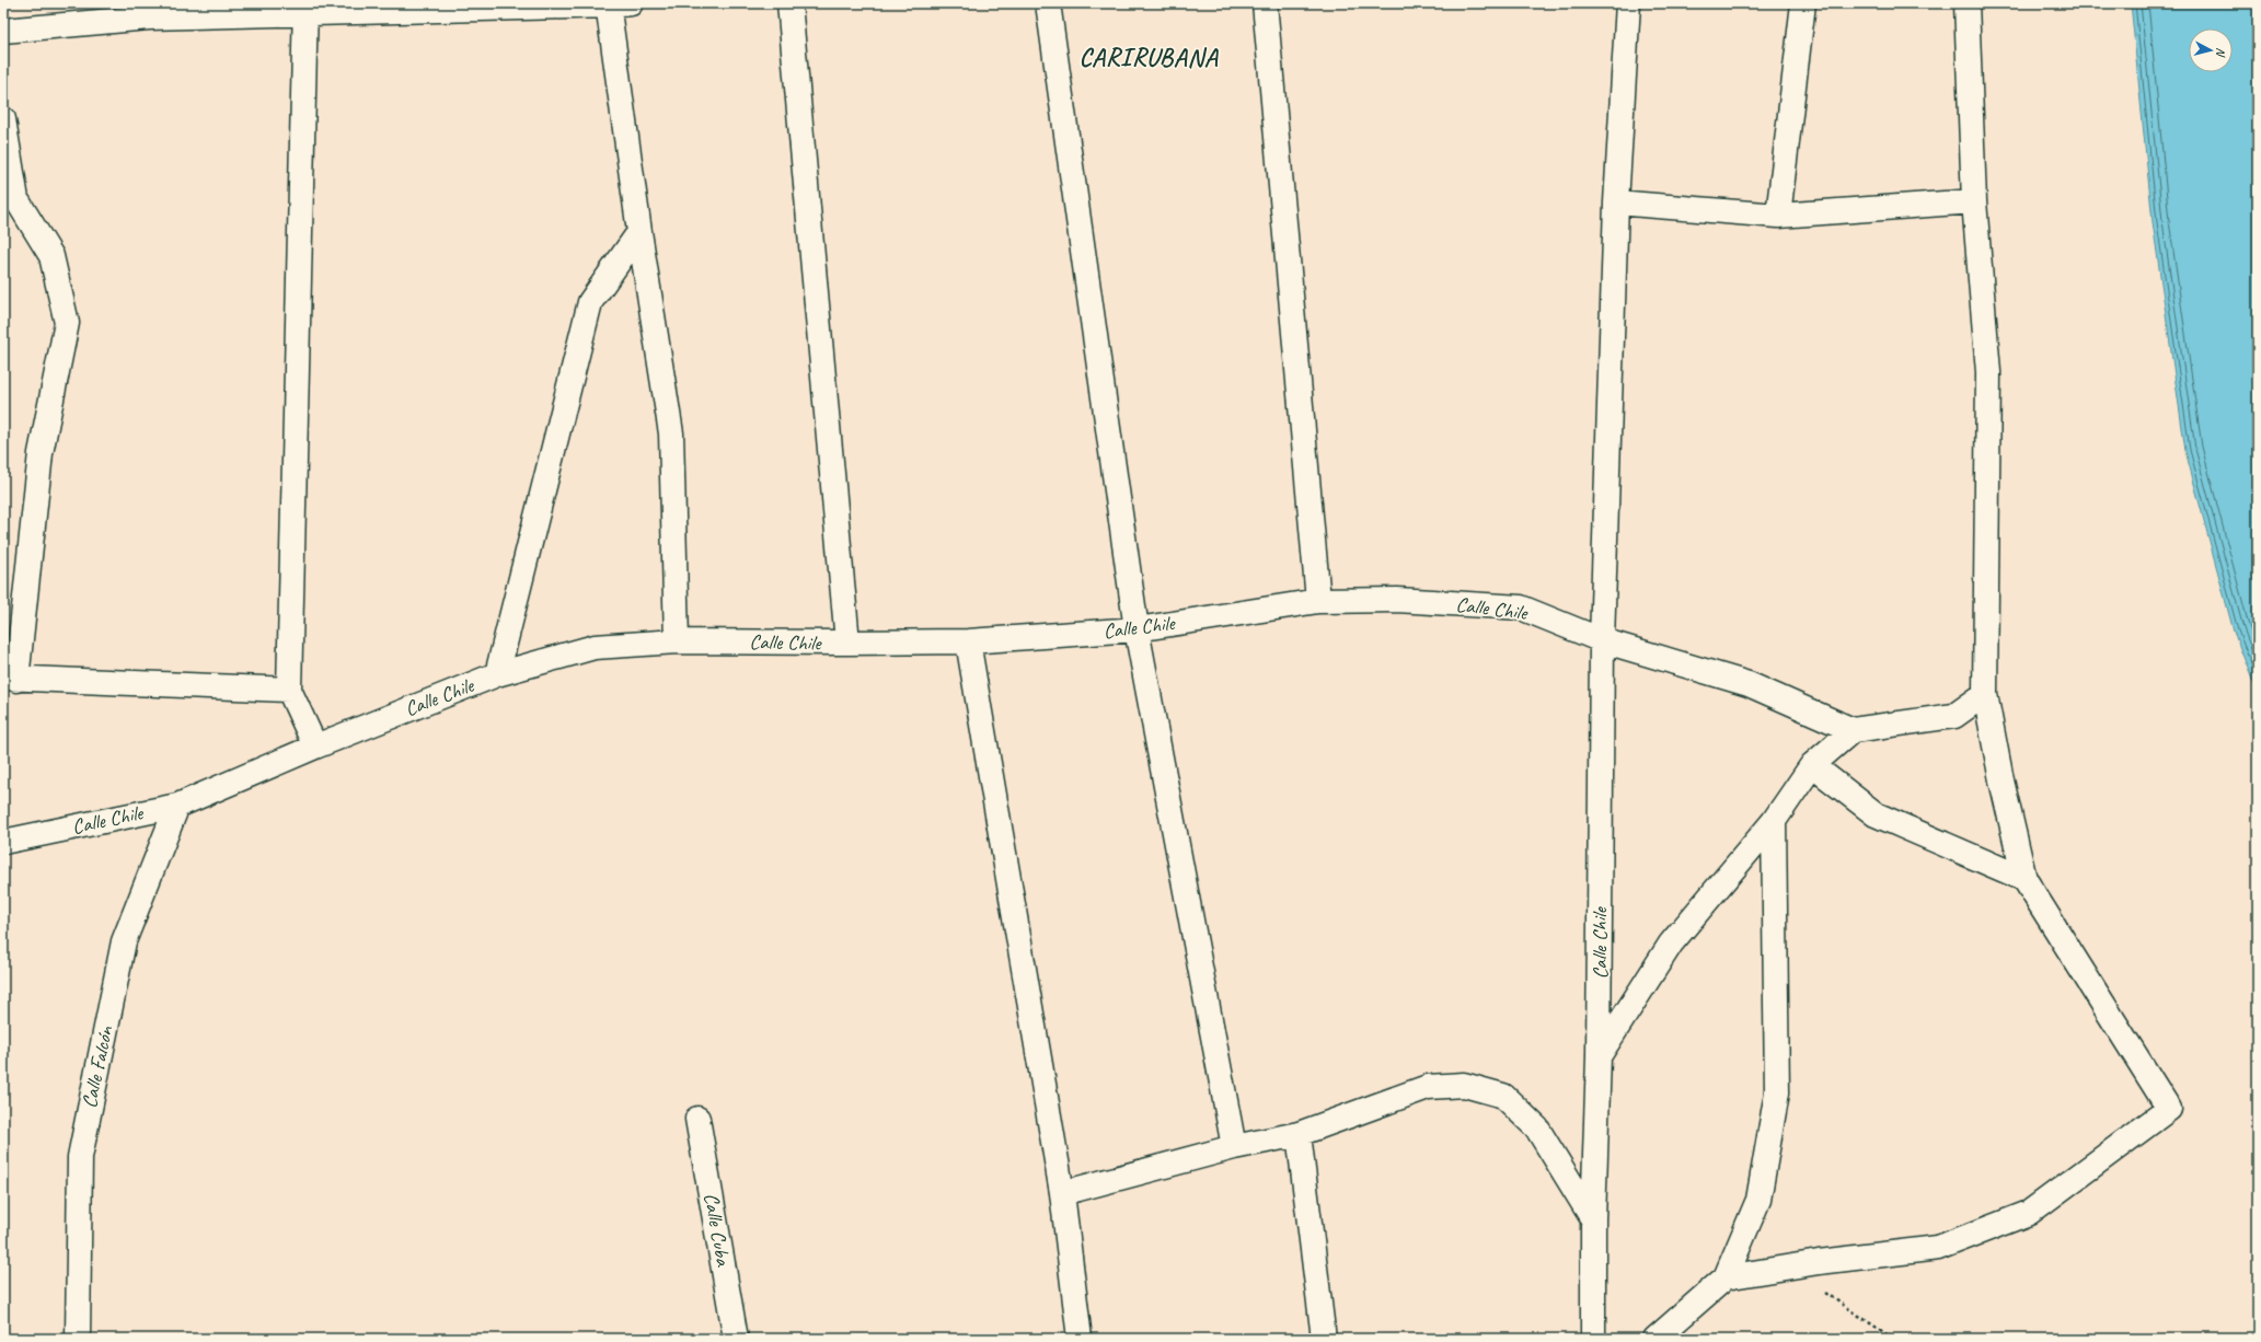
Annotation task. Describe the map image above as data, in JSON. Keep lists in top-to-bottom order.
{
  "streets": {
    "street": ["Calle Chile", "Calle Falcón", "Calle Cuba"]
  },
  "crossings": [
    ["Calle Chile", "Calle Falcón"]
  ],
  "districts": ["CARIRUBANA"],
  "north": "right"
}
